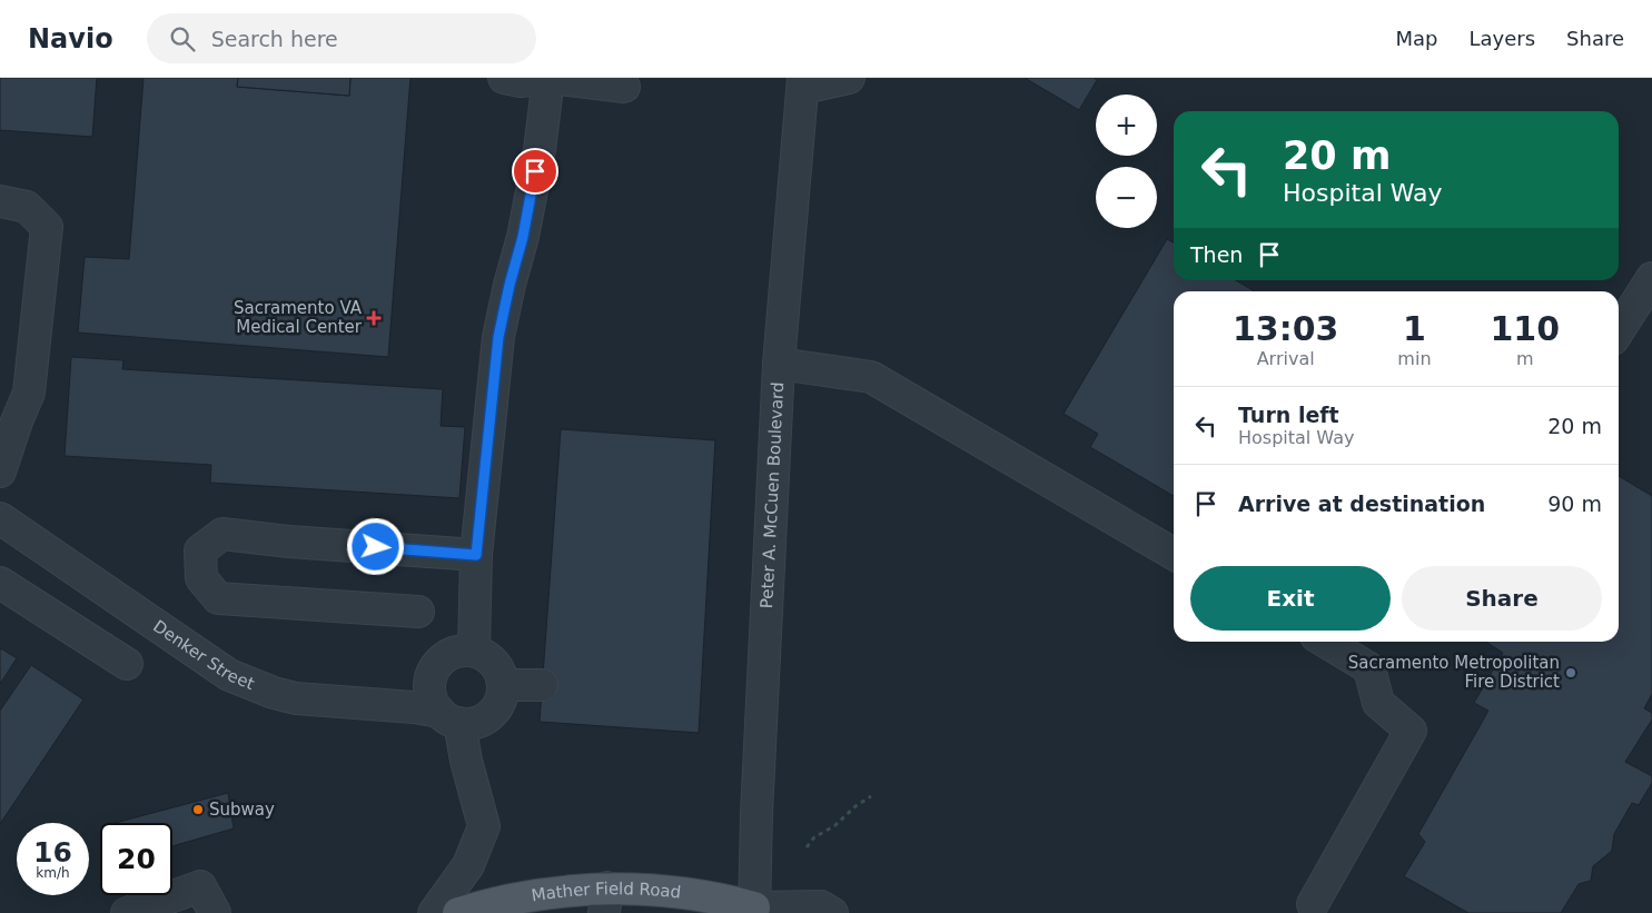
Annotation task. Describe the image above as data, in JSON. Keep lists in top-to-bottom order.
{
  "streets": {
    "main road": ["Mather Field Road"],
    "street": ["Peter A. McCuen Boulevard", "Denker Street"]
  },
  "crossings": [
    ["Peter A. McCuen Boulevard", "Mather Field Road"]
  ],
  "places": {
    "health": ["Sacramento VA Medical Center"],
    "other": ["Sacramento Metropolitan Fire District", "Subway"]
  },
  "page": {
    "header": "Navio",
    "search": "Search here",
    "nav": ["Map", "Layers", "Share"],
    "map_buttons": ["+", "−"],
    "turn": ["20 m", "Hospital Way"],
    "then": "Then",
    "eta": [
      "13:03",
      "Arrival",
      "1",
      "min",
      "110",
      "m"
    ],
    "list": [
      {
        "name": "Turn left",
        "note": "Hospital Way",
        "value": "20 m"
      },
      {
        "name": "Arrive at destination",
        "value": "90 m"
      }
    ],
    "buttons": ["Exit", "Share"],
    "speed": "16 km/h",
    "limit": "20"
  }
}
